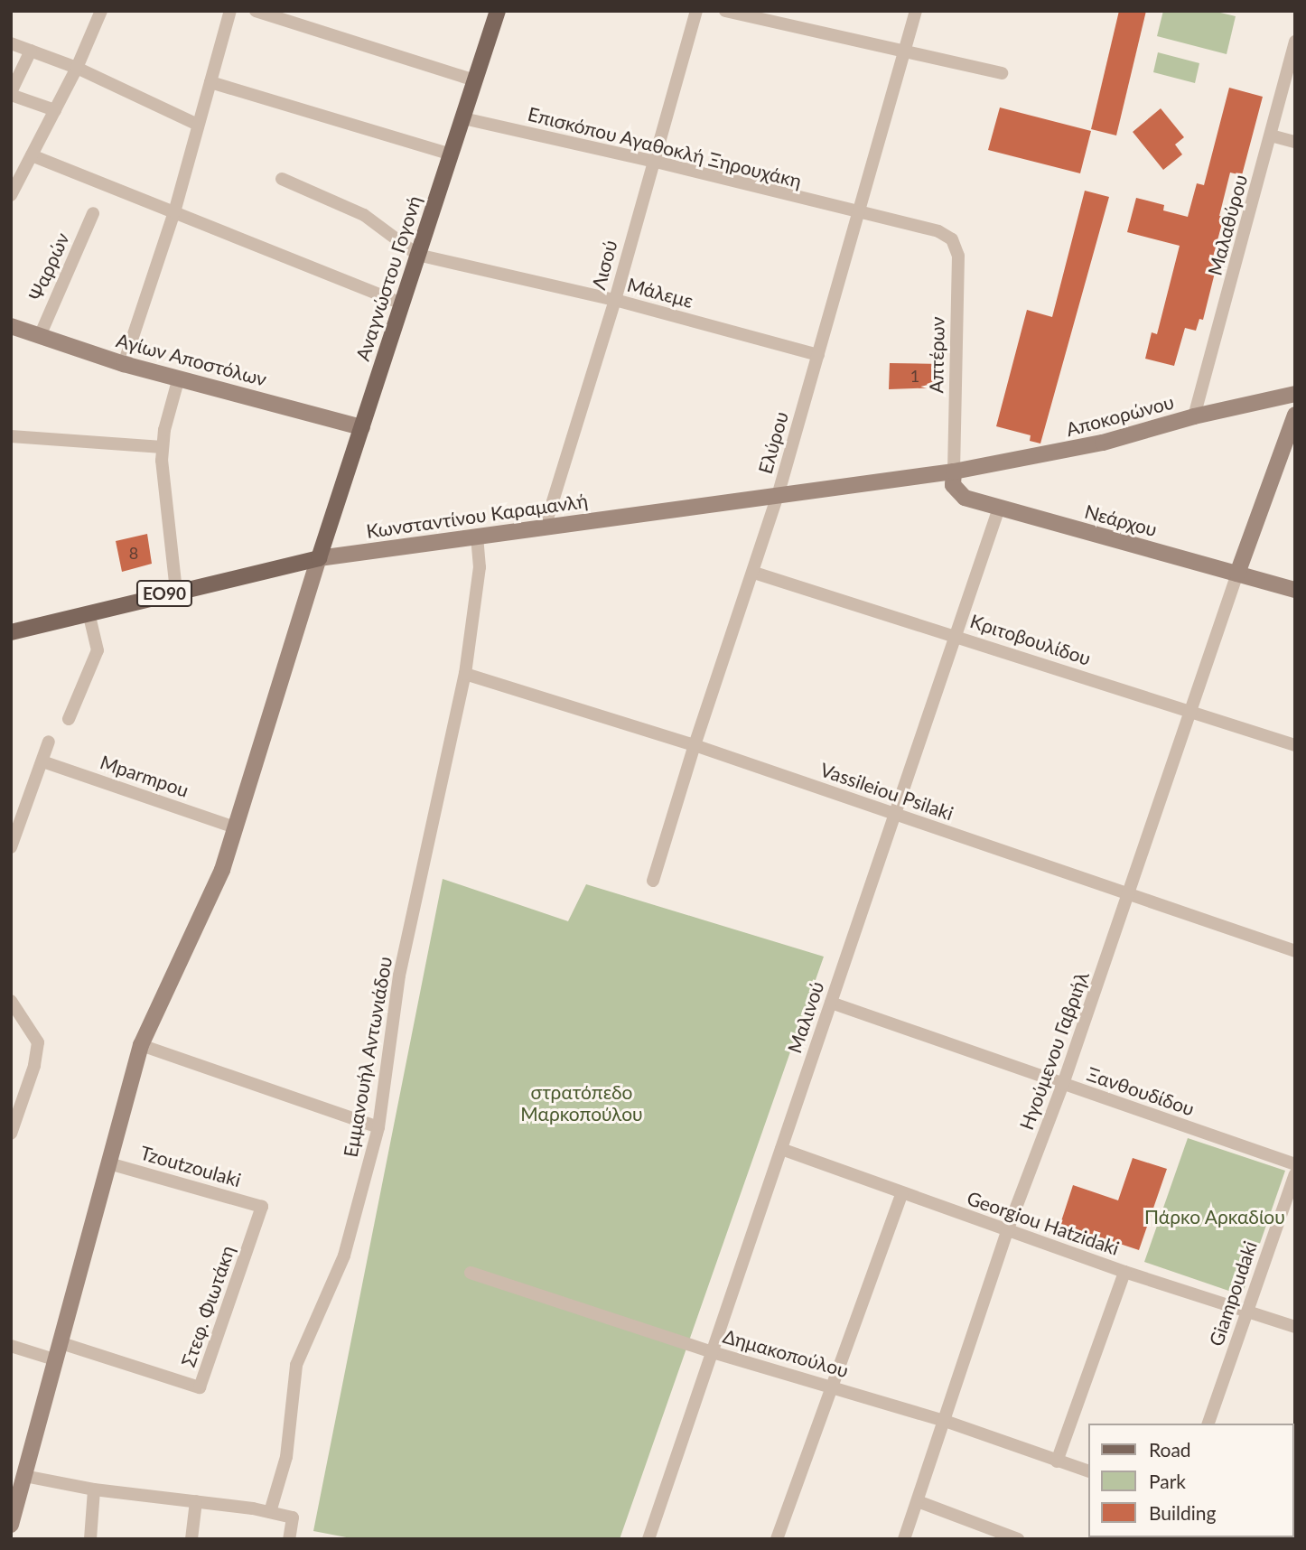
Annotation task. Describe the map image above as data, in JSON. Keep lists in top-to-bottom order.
{
  "streets": {
    "main road": ["Αναγνώστου Γογονή", "Κωνσταντίνου Καραμανλή", "ΕΟ90"],
    "street": [
      "Επισκόπου Αγαθοκλή Ξηρουχάκη",
      "Μαλαθύρου",
      "Λισού",
      "Ψαρρών",
      "Μάλεμε",
      "Απτέρων",
      "Αγίων Αποστόλων",
      "Αποκορώνου",
      "Ελύρου",
      "Νεάρχου",
      "Κριτοβουλίδου",
      "Mparmpou",
      "Vassileiou Psilaki",
      "Μαλινού",
      "Ηγούμενου Γαβριήλ",
      "Εμμανουήλ Αντωνιάδου",
      "Ξανθουδίδου",
      "Tzoutzoulaki",
      "Georgiou Hatzidaki",
      "Giampoudaki",
      "Στεφ. Φιωτάκη",
      "Δημακοπούλου"
    ]
  },
  "crossings": [
    ["Επισκόπου Αγαθοκλή Ξηρουχάκη", "Λισού"],
    ["Επισκόπου Αγαθοκλή Ξηρουχάκη", "Αναγνώστου Γογονή"],
    ["Επισκόπου Αγαθοκλή Ξηρουχάκη", "Απτέρων"],
    ["Επισκόπου Αγαθοκλή Ξηρουχάκη", "Ελύρου"],
    ["Μαλαθύρου", "Αποκορώνου"],
    ["Λισού", "Μάλεμε"],
    ["Λισού", "Κωνσταντίνου Καραμανλή"],
    ["Ψαρρών", "Αγίων Αποστόλων"],
    ["Αναγνώστου Γογονή", "Μάλεμε"],
    ["Αναγνώστου Γογονή", "Αγίων Αποστόλων"],
    ["Αναγνώστου Γογονή", "Κωνσταντίνου Καραμανλή"],
    ["Μάλεμε", "Ελύρου"],
    ["Απτέρων", "Αποκορώνου"],
    ["Απτέρων", "Κωνσταντίνου Καραμανλή"],
    ["Απτέρων", "Νεάρχου"],
    ["Αποκορώνου", "Κωνσταντίνου Καραμανλή"],
    ["Αποκορώνου", "Νεάρχου"],
    ["Ελύρου", "Κωνσταντίνου Καραμανλή"],
    ["Ελύρου", "Κριτοβουλίδου"],
    ["Ελύρου", "Vassileiou Psilaki"],
    ["Κωνσταντίνου Καραμανλή", "Νεάρχου"],
    ["Κωνσταντίνου Καραμανλή", "Εμμανουήλ Αντωνιάδου"],
    ["Νεάρχου", "Μαλινού"],
    ["Νεάρχου", "Ηγούμενου Γαβριήλ"],
    ["Κριτοβουλίδου", "Μαλινού"],
    ["Κριτοβουλίδου", "Ηγούμενου Γαβριήλ"],
    ["Vassileiou Psilaki", "Μαλινού"],
    ["Vassileiou Psilaki", "Ηγούμενου Γαβριήλ"],
    ["Vassileiou Psilaki", "Εμμανουήλ Αντωνιάδου"],
    ["Μαλινού", "Ξανθουδίδου"],
    ["Μαλινού", "Georgiou Hatzidaki"],
    ["Μαλινού", "Δημακοπούλου"],
    ["Ηγούμενου Γαβριήλ", "Ξανθουδίδου"],
    ["Ηγούμενου Γαβριήλ", "Georgiou Hatzidaki"],
    ["Ηγούμενου Γαβριήλ", "Δημακοπούλου"],
    ["Tzoutzoulaki", "Στεφ. Φιωτάκη"],
    ["Georgiou Hatzidaki", "Giampoudaki"]
  ],
  "parks": ["στρατόπεδο Μαρκοπούλου", "Πάρκο Αρκαδίου"],
  "house_numbers": ["1", "8"],
  "legend": ["Road", "Park", "Building"]
}
